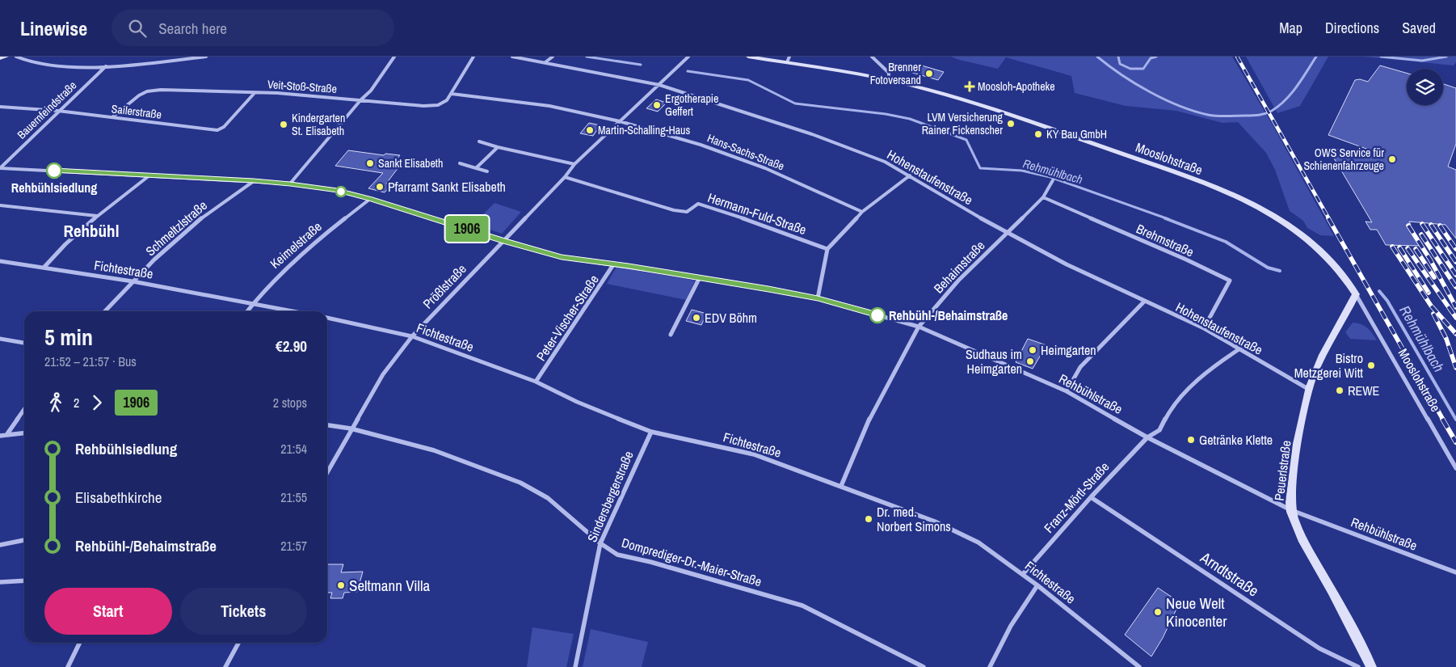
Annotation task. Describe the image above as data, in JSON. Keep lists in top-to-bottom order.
{
  "streets": {
    "street": [
      "Veit-Stoß-Straße",
      "Bauernfeindstraße",
      "Sailerstraße",
      "Hans-Sachs-Straße",
      "Mooslohstraße",
      "Hohenstaufenstraße",
      "Hermann-Fuld-Straße",
      "Schmeltzlstraße",
      "Brehmstraße",
      "Keimelstraße",
      "Behaimstraße",
      "Fichtestraße",
      "Prößlstraße",
      "Peter-Vischer-Straße",
      "Rehbühlstraße",
      "Peuerlstraße",
      "Sindersbergerstraße",
      "Franz-Mörtl-Straße",
      "Domprediger-Dr.-Maier-Straße",
      "Arndtstraße"
    ]
  },
  "crossings": [
    ["Veit-Stoß-Straße", "Sailerstraße"],
    ["Veit-Stoß-Straße", "Hans-Sachs-Straße"],
    ["Bauernfeindstraße", "Sailerstraße"],
    ["Bauernfeindstraße", "Rehbühlstraße"],
    ["Hans-Sachs-Straße", "Prößlstraße"],
    ["Mooslohstraße", "Peuerlstraße"],
    ["Hohenstaufenstraße", "Brehmstraße"],
    ["Hohenstaufenstraße", "Behaimstraße"],
    ["Hohenstaufenstraße", "Prößlstraße"],
    ["Hohenstaufenstraße", "Peuerlstraße"],
    ["Hohenstaufenstraße", "Franz-Mörtl-Straße"],
    ["Hermann-Fuld-Straße", "Prößlstraße"],
    ["Schmeltzlstraße", "Fichtestraße"],
    ["Schmeltzlstraße", "Rehbühlstraße"],
    ["Brehmstraße", "Behaimstraße"],
    ["Keimelstraße", "Fichtestraße"],
    ["Keimelstraße", "Rehbühlstraße"],
    ["Behaimstraße", "Fichtestraße"],
    ["Behaimstraße", "Rehbühlstraße"],
    ["Fichtestraße", "Prößlstraße"],
    ["Fichtestraße", "Peter-Vischer-Straße"],
    ["Fichtestraße", "Sindersbergerstraße"],
    ["Fichtestraße", "Franz-Mörtl-Straße"],
    ["Prößlstraße", "Rehbühlstraße"],
    ["Prößlstraße", "Domprediger-Dr.-Maier-Straße"],
    ["Peter-Vischer-Straße", "Rehbühlstraße"],
    ["Rehbühlstraße", "Peuerlstraße"],
    ["Rehbühlstraße", "Franz-Mörtl-Straße"],
    ["Sindersbergerstraße", "Domprediger-Dr.-Maier-Straße"],
    ["Franz-Mörtl-Straße", "Arndtstraße"]
  ],
  "districts": ["Rehbühl"],
  "water": ["Rehmühlbach"],
  "places": {
    "other": [
      "Brenner Fotoversand",
      "Ergotherapie Geffert",
      "LVM Versicherung Rainer Fickenscher",
      "Kindergarten St. Elisabeth",
      "Martin-Schalling-Haus",
      "KY Bau GmbH",
      "OWS Service für Schienenfahrzeuge",
      "Sankt Elisabeth",
      "Rehbühlsiedlung",
      "Pfarramt Sankt Elisabeth",
      "Rehbühl-/Behaimstraße",
      "EDV Böhm",
      "Heimgarten",
      "Sudhaus im Heimgarten",
      "Bistro Metzgerei Witt",
      "REWE",
      "Getränke Klette",
      "Dr. med. Norbert Simons",
      "Seltmann Villa",
      "Neue Welt Kinocenter"
    ],
    "health": ["Moosloh-Apotheke"]
  },
  "lines": ["bus line 1906"],
  "page": {
    "header": "Linewise",
    "search": "Search here",
    "nav": ["Map", "Directions", "Saved"],
    "on_map": "1906",
    "heading": ["5 min", "21:52 – 21:57 · Bus", "€2.90"],
    "legs": ["2", "1906", "2 stops"],
    "list": [
      {
        "name": "Rehbühlsiedlung",
        "value": "21:54"
      },
      {
        "name": "Elisabethkirche",
        "value": "21:55"
      },
      {
        "name": "Rehbühl-/Behaimstraße",
        "value": "21:57"
      }
    ],
    "buttons": ["Start", "Tickets"]
  }
}
